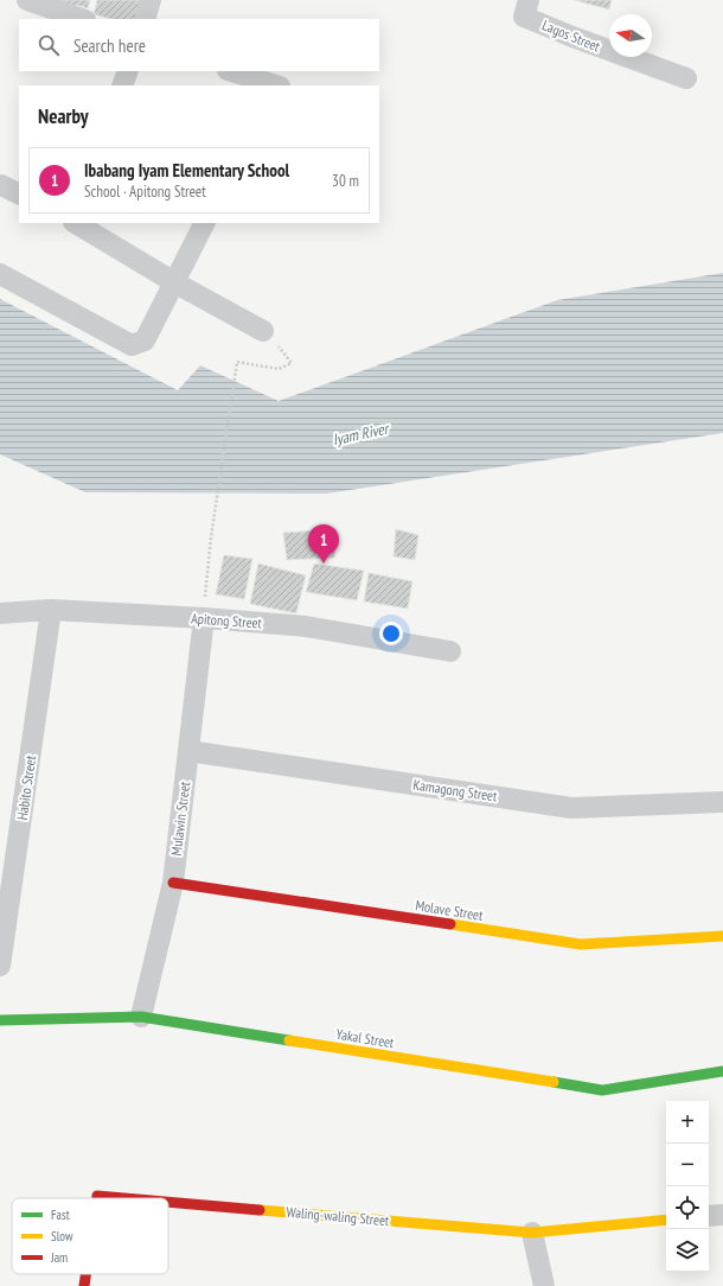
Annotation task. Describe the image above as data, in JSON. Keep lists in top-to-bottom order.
{
  "streets": {
    "street": [
      "Lagos Street",
      "Apitong Street",
      "Habito Street",
      "Kamagong Street",
      "Mulawin Street",
      "Molave Street",
      "Yakal Street",
      "Waling-waling Street"
    ]
  },
  "crossings": [
    ["Apitong Street", "Habito Street"],
    ["Apitong Street", "Mulawin Street"],
    ["Kamagong Street", "Mulawin Street"],
    ["Mulawin Street", "Molave Street"],
    ["Mulawin Street", "Yakal Street"]
  ],
  "water": ["Iyam River"],
  "legend": ["Fast", "Slow", "Jam"],
  "north": "left",
  "page": {
    "search": "Search here",
    "heading": "Nearby",
    "list": [
      {
        "mark": "1",
        "name": "Ibabang Iyam Elementary School",
        "note": "School · Apitong Street",
        "value": "30 m"
      }
    ],
    "pins": "1",
    "map_buttons": ["+", "−"]
  }
}
